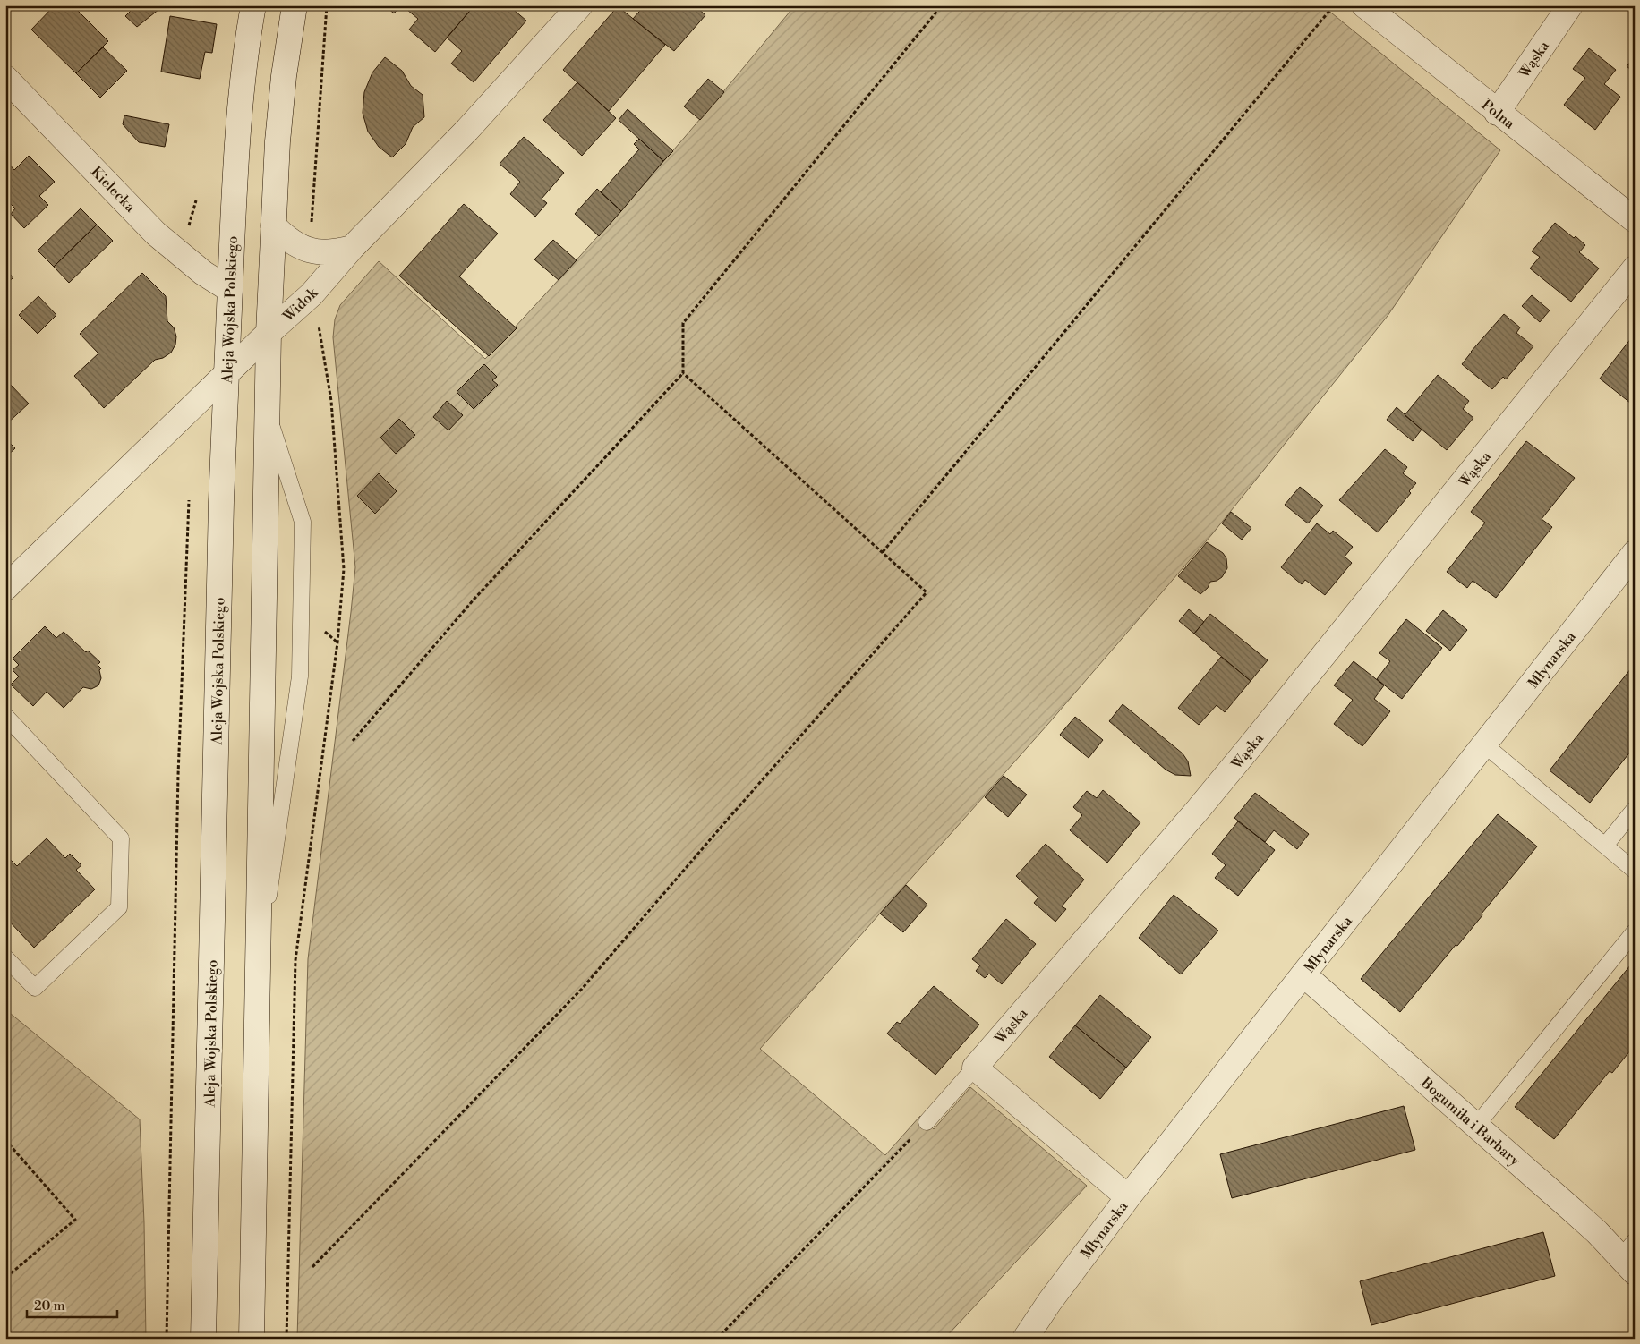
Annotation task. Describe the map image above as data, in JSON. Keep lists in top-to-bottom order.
{
  "streets": {
    "street": [
      "Wąska",
      "Polna",
      "Kielecka",
      "Widok",
      "Aleja Wojska Polskiego",
      "Młynarska",
      "Bogumiła i Barbary"
    ]
  },
  "crossings": [
    ["Wąska", "Polna"],
    ["Kielecka", "Aleja Wojska Polskiego"],
    ["Widok", "Aleja Wojska Polskiego"],
    ["Młynarska", "Bogumiła i Barbary"]
  ],
  "scale_bar": "20 m"
}
